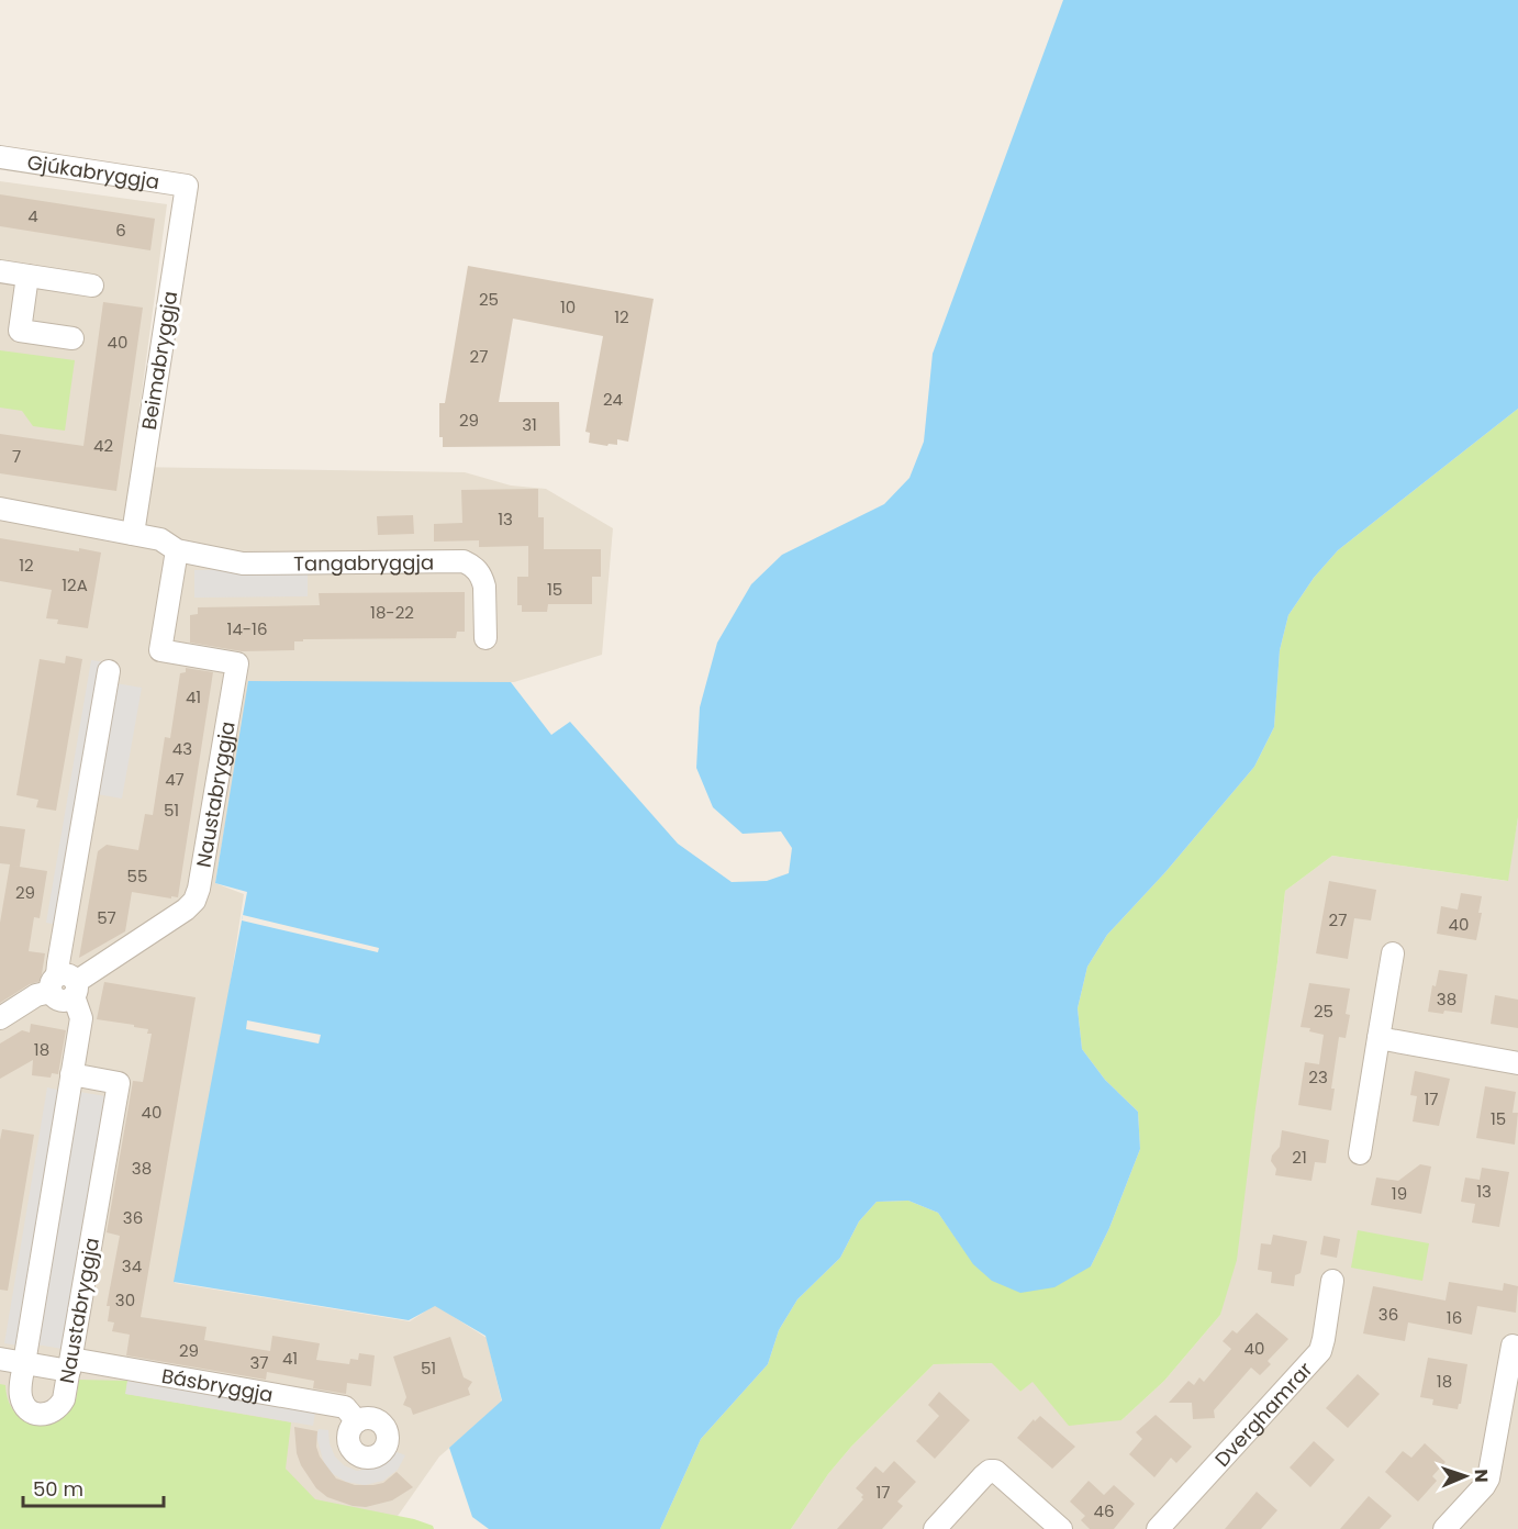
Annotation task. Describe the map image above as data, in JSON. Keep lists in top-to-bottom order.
{
  "streets": {
    "street": [
      "Gjúkabryggja",
      "Beimabryggja",
      "Tangabryggja",
      "Naustabryggja",
      "Básbryggja",
      "Dverghamrar"
    ]
  },
  "crossings": [
    ["Gjúkabryggja", "Beimabryggja"],
    ["Beimabryggja", "Tangabryggja"],
    ["Tangabryggja", "Naustabryggja"],
    ["Naustabryggja", "Básbryggja"]
  ],
  "house_numbers": [
    "4",
    "6",
    "25",
    "10",
    "12",
    "40",
    "27",
    "24",
    "29",
    "31",
    "42",
    "7",
    "13",
    "12",
    "12A",
    "15",
    "18-22",
    "14-16",
    "41",
    "43",
    "47",
    "51",
    "55",
    "29",
    "57",
    "27",
    "40",
    "38",
    "25",
    "18",
    "23",
    "17",
    "40",
    "15",
    "21",
    "38",
    "13",
    "19",
    "36",
    "34",
    "30",
    "36",
    "16",
    "40",
    "29",
    "41",
    "37",
    "51",
    "18",
    "17",
    "46"
  ],
  "scale_bar": "50 m",
  "north": "right"
}
